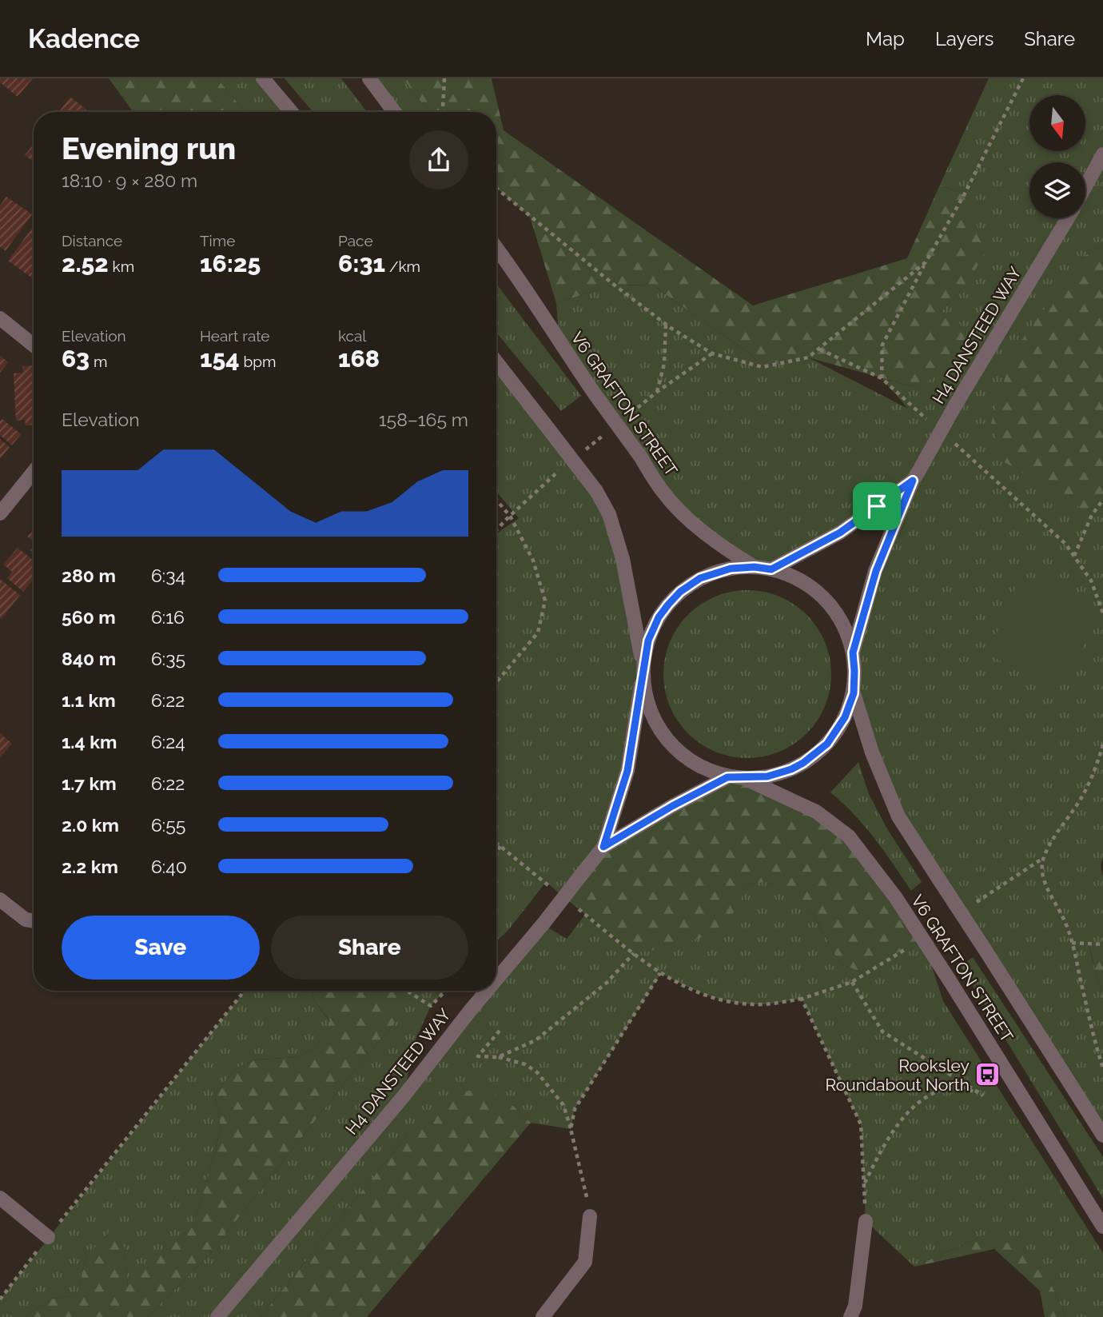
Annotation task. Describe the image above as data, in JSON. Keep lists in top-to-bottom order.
{
  "streets": {
    "street": ["H4 DANSTEED WAY", "V6 GRAFTON STREET"]
  },
  "places": {
    "bus stop": ["Rooksley Roundabout North"]
  },
  "north": "bottom",
  "page": {
    "header": "Kadence",
    "nav": ["Map", "Layers", "Share"],
    "heading": ["Evening run", "18:10 · 9 × 280 m"],
    "stats": [
      ["Distance", "2.52 km"],
      ["Time", "16:25"],
      ["Pace", "6:31 /km"],
      ["Elevation", "63 m"],
      ["Heart rate", "154 bpm"],
      ["kcal", "168"]
    ],
    "chart": ["Elevation", "158–165 m"],
    "list": [
      {
        "name": "280 m",
        "note": "6:34"
      },
      {
        "name": "560 m",
        "note": "6:16"
      },
      {
        "name": "840 m",
        "note": "6:35"
      },
      {
        "name": "1.1 km",
        "note": "6:22"
      },
      {
        "name": "1.4 km",
        "note": "6:24"
      },
      {
        "name": "1.7 km",
        "note": "6:22"
      },
      {
        "name": "2.0 km",
        "note": "6:55"
      },
      {
        "name": "2.2 km",
        "note": "6:40"
      }
    ],
    "buttons": ["Save", "Share"]
  }
}
